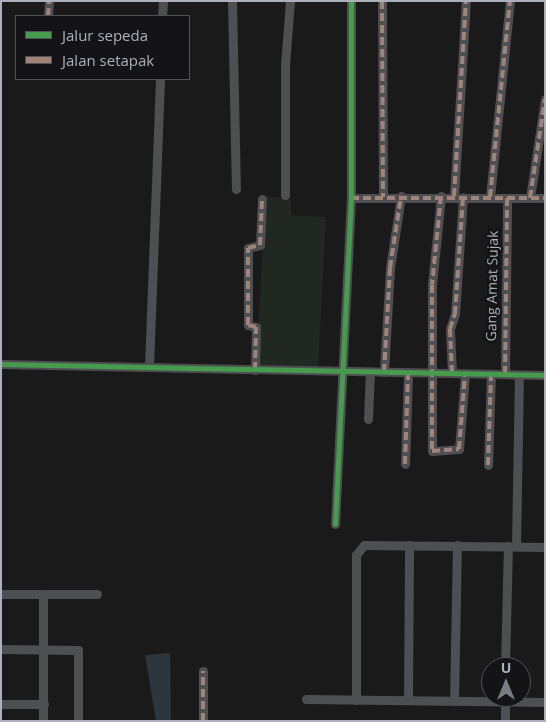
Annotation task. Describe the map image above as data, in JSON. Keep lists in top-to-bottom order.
{
  "streets": {
    "street": ["Gang Amat Sujak"]
  },
  "legend": ["Jalur sepeda", "Jalan setapak"],
  "north": "top"
}
